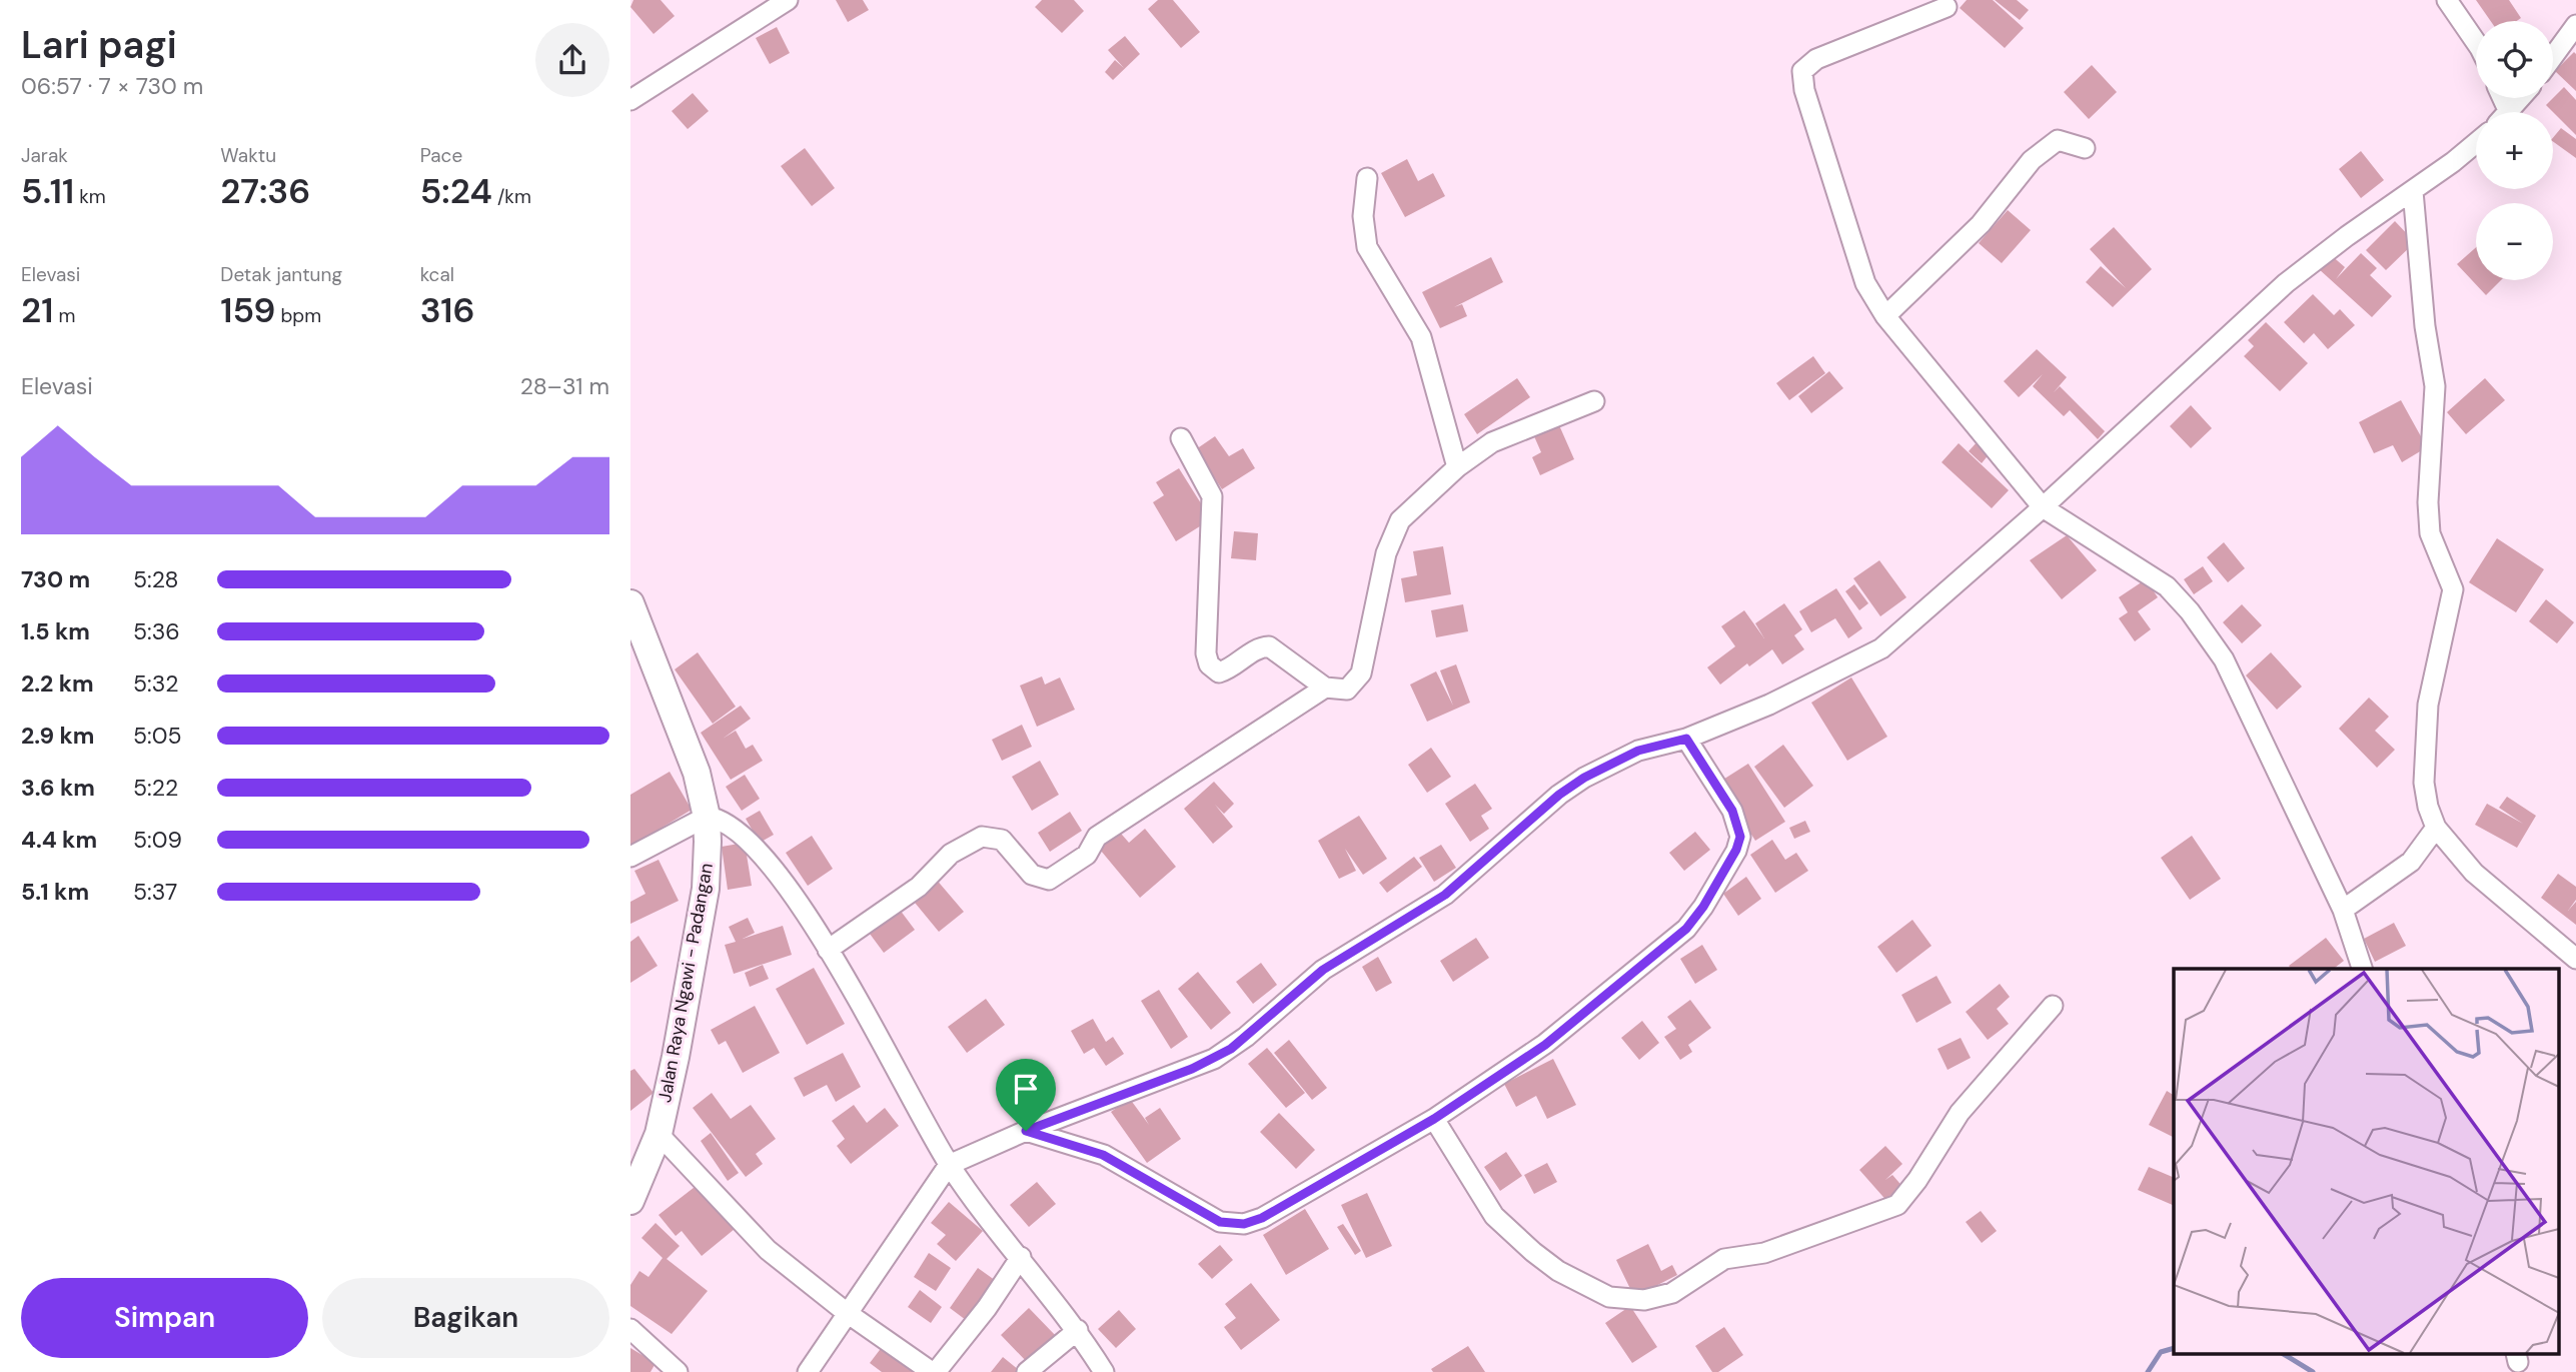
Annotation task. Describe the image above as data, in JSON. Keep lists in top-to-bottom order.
{
  "streets": {
    "highway": ["Jalan Raya Ngawi - Padangan"]
  },
  "page": {
    "heading": ["Lari pagi", "06:57 · 7 × 730 m"],
    "map_buttons": ["+", "−"],
    "stats": [
      ["Jarak", "5.11 km"],
      ["Waktu", "27:36"],
      ["Pace", "5:24 /km"],
      ["Elevasi", "21 m"],
      ["Detak jantung", "159 bpm"],
      ["kcal", "316"]
    ],
    "chart": ["Elevasi", "28–31 m"],
    "list": [
      {
        "name": "730 m",
        "note": "5:28"
      },
      {
        "name": "1.5 km",
        "note": "5:36"
      },
      {
        "name": "2.2 km",
        "note": "5:32"
      },
      {
        "name": "2.9 km",
        "note": "5:05"
      },
      {
        "name": "3.6 km",
        "note": "5:22"
      },
      {
        "name": "4.4 km",
        "note": "5:09"
      },
      {
        "name": "5.1 km",
        "note": "5:37"
      }
    ],
    "buttons": ["Simpan", "Bagikan"]
  }
}
